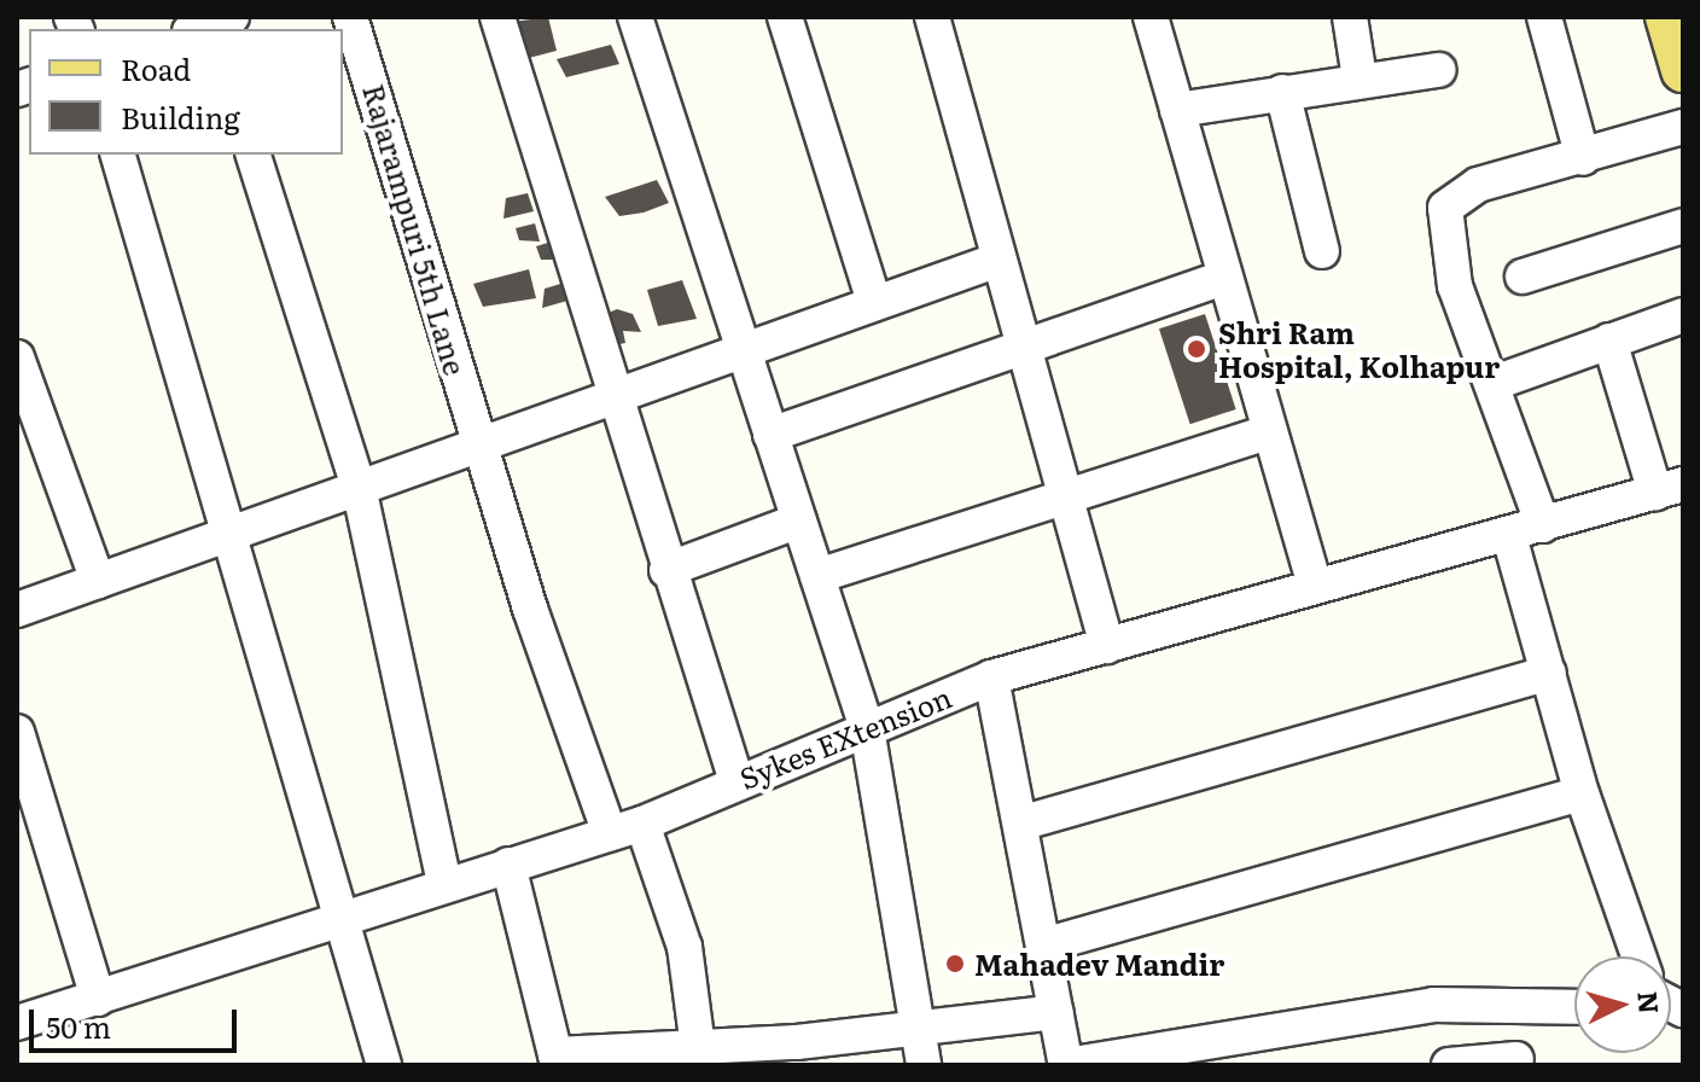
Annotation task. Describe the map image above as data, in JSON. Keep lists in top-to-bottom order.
{
  "streets": {
    "street": ["Rajarampuri 5th Lane", "Sykes EXtension"]
  },
  "crossings": [
    ["Rajarampuri 5th Lane", "Sykes EXtension"]
  ],
  "places": ["Shri Ram Hospital, Kolhapur", "Mahadev Mandir"],
  "legend": ["Road", "Building"],
  "scale_bar": "50 m",
  "north": "right"
}
